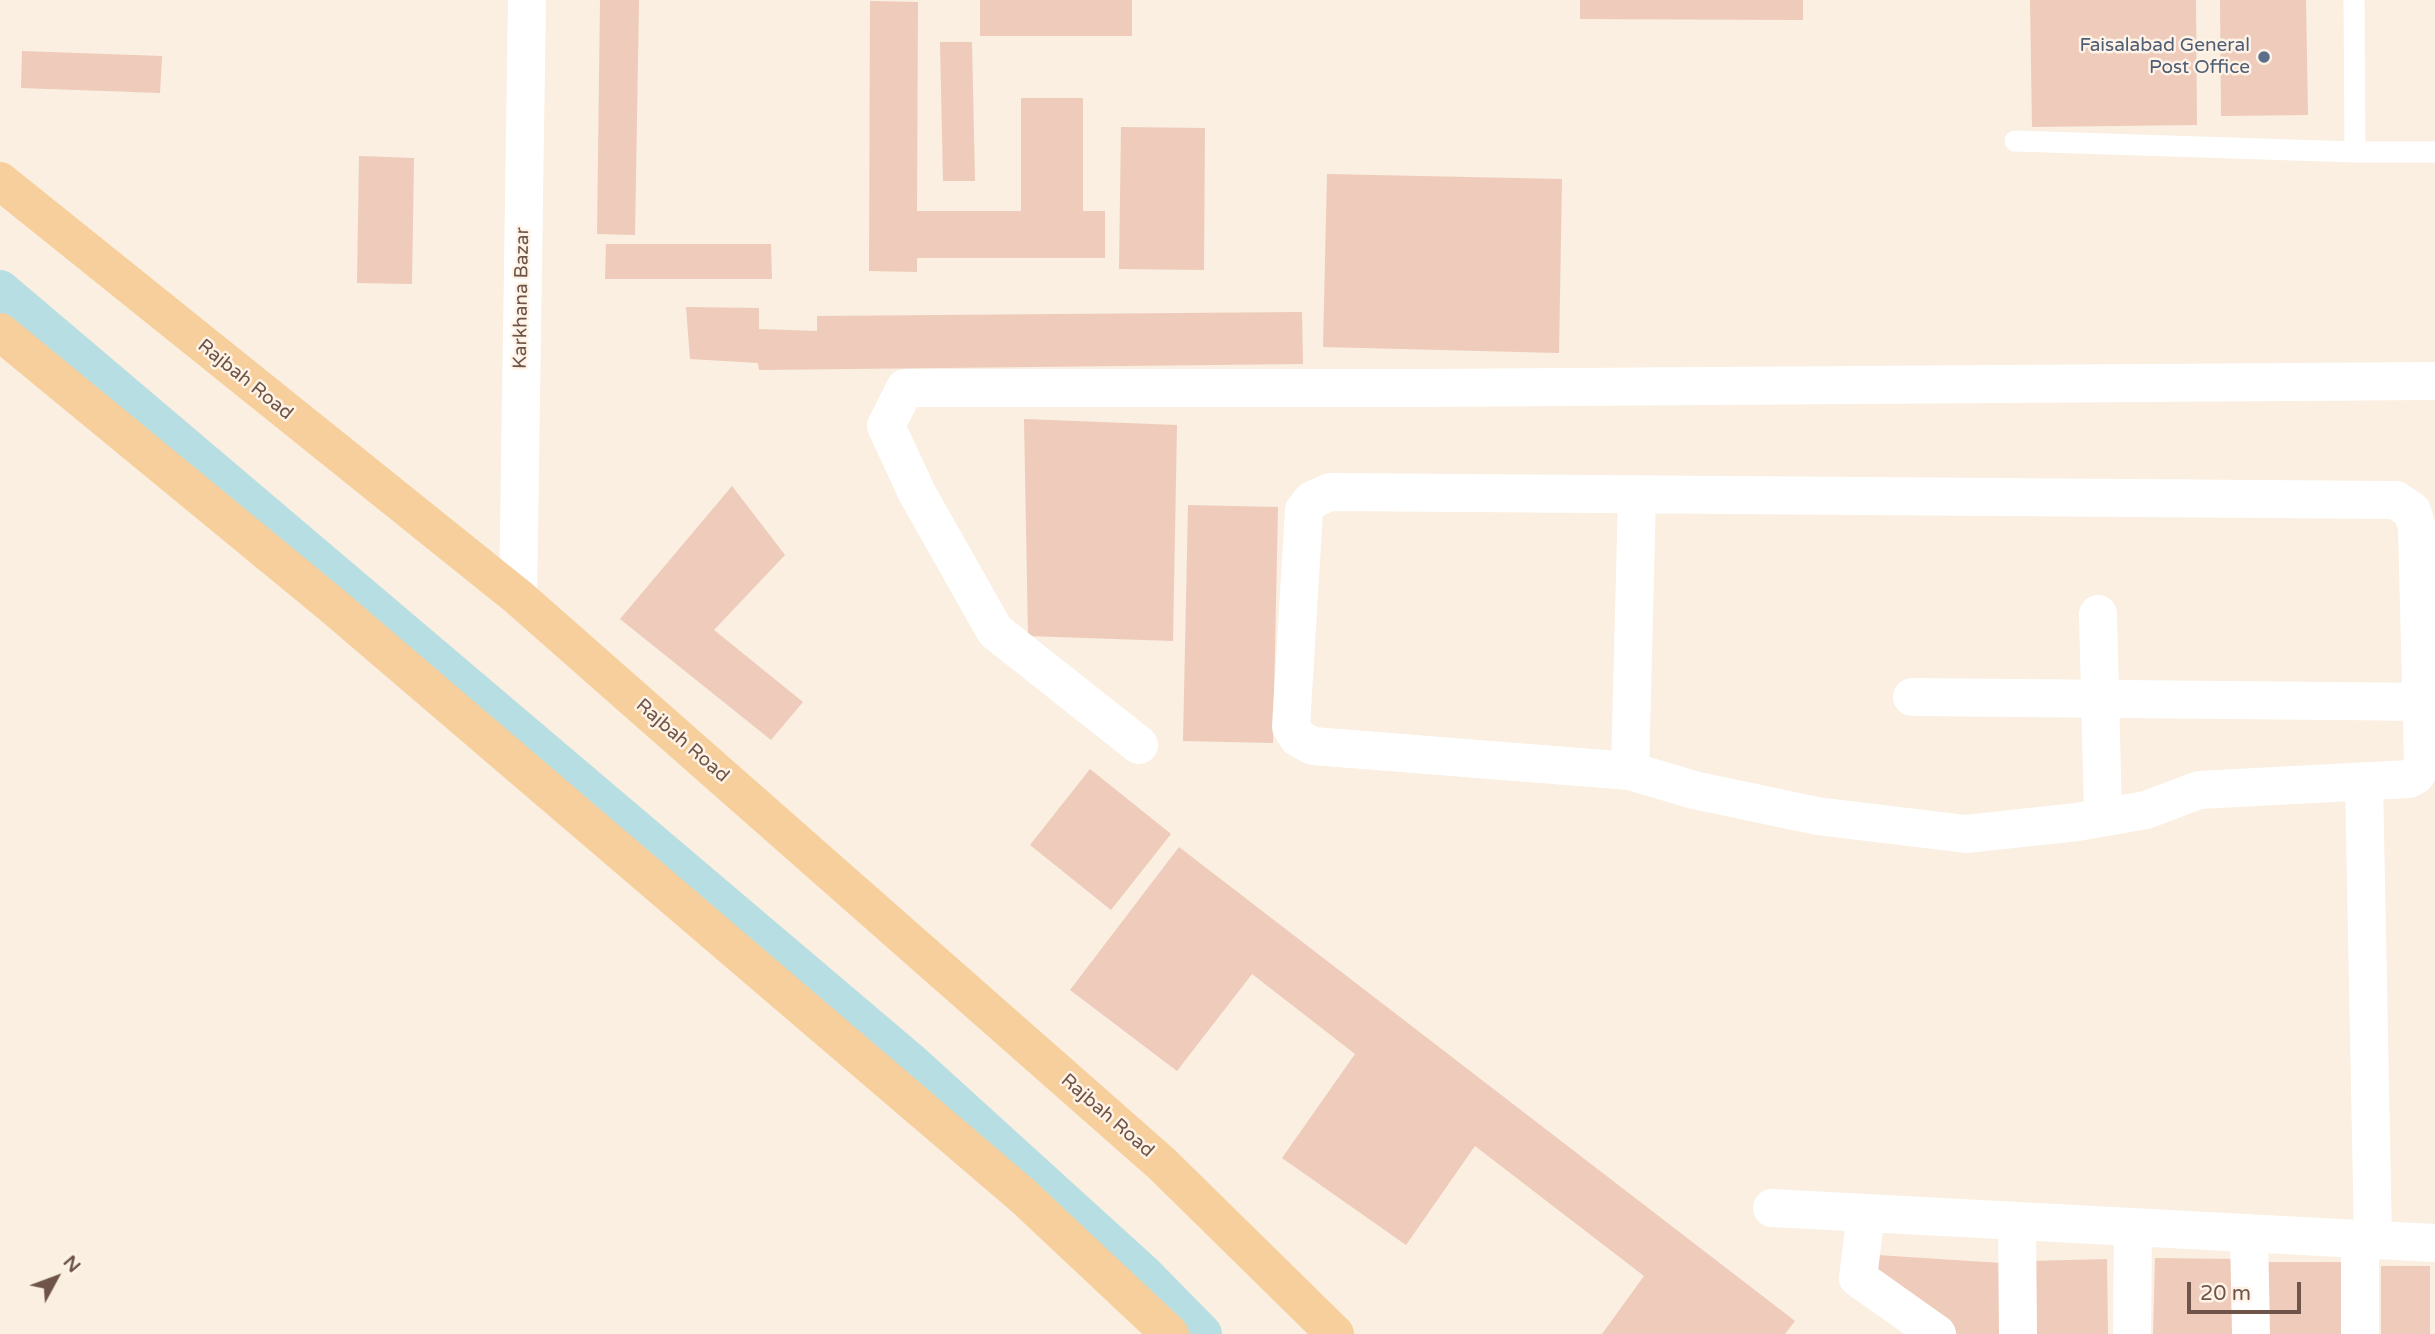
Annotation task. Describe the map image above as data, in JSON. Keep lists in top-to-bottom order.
{
  "streets": {
    "main road": ["Rajbah Road"],
    "street": ["Karkhana Bazar"]
  },
  "crossings": [
    ["Karkhana Bazar", "Rajbah Road"]
  ],
  "places": ["Faisalabad General Post Office"],
  "scale_bar": "20 m",
  "north": "top right"
}
